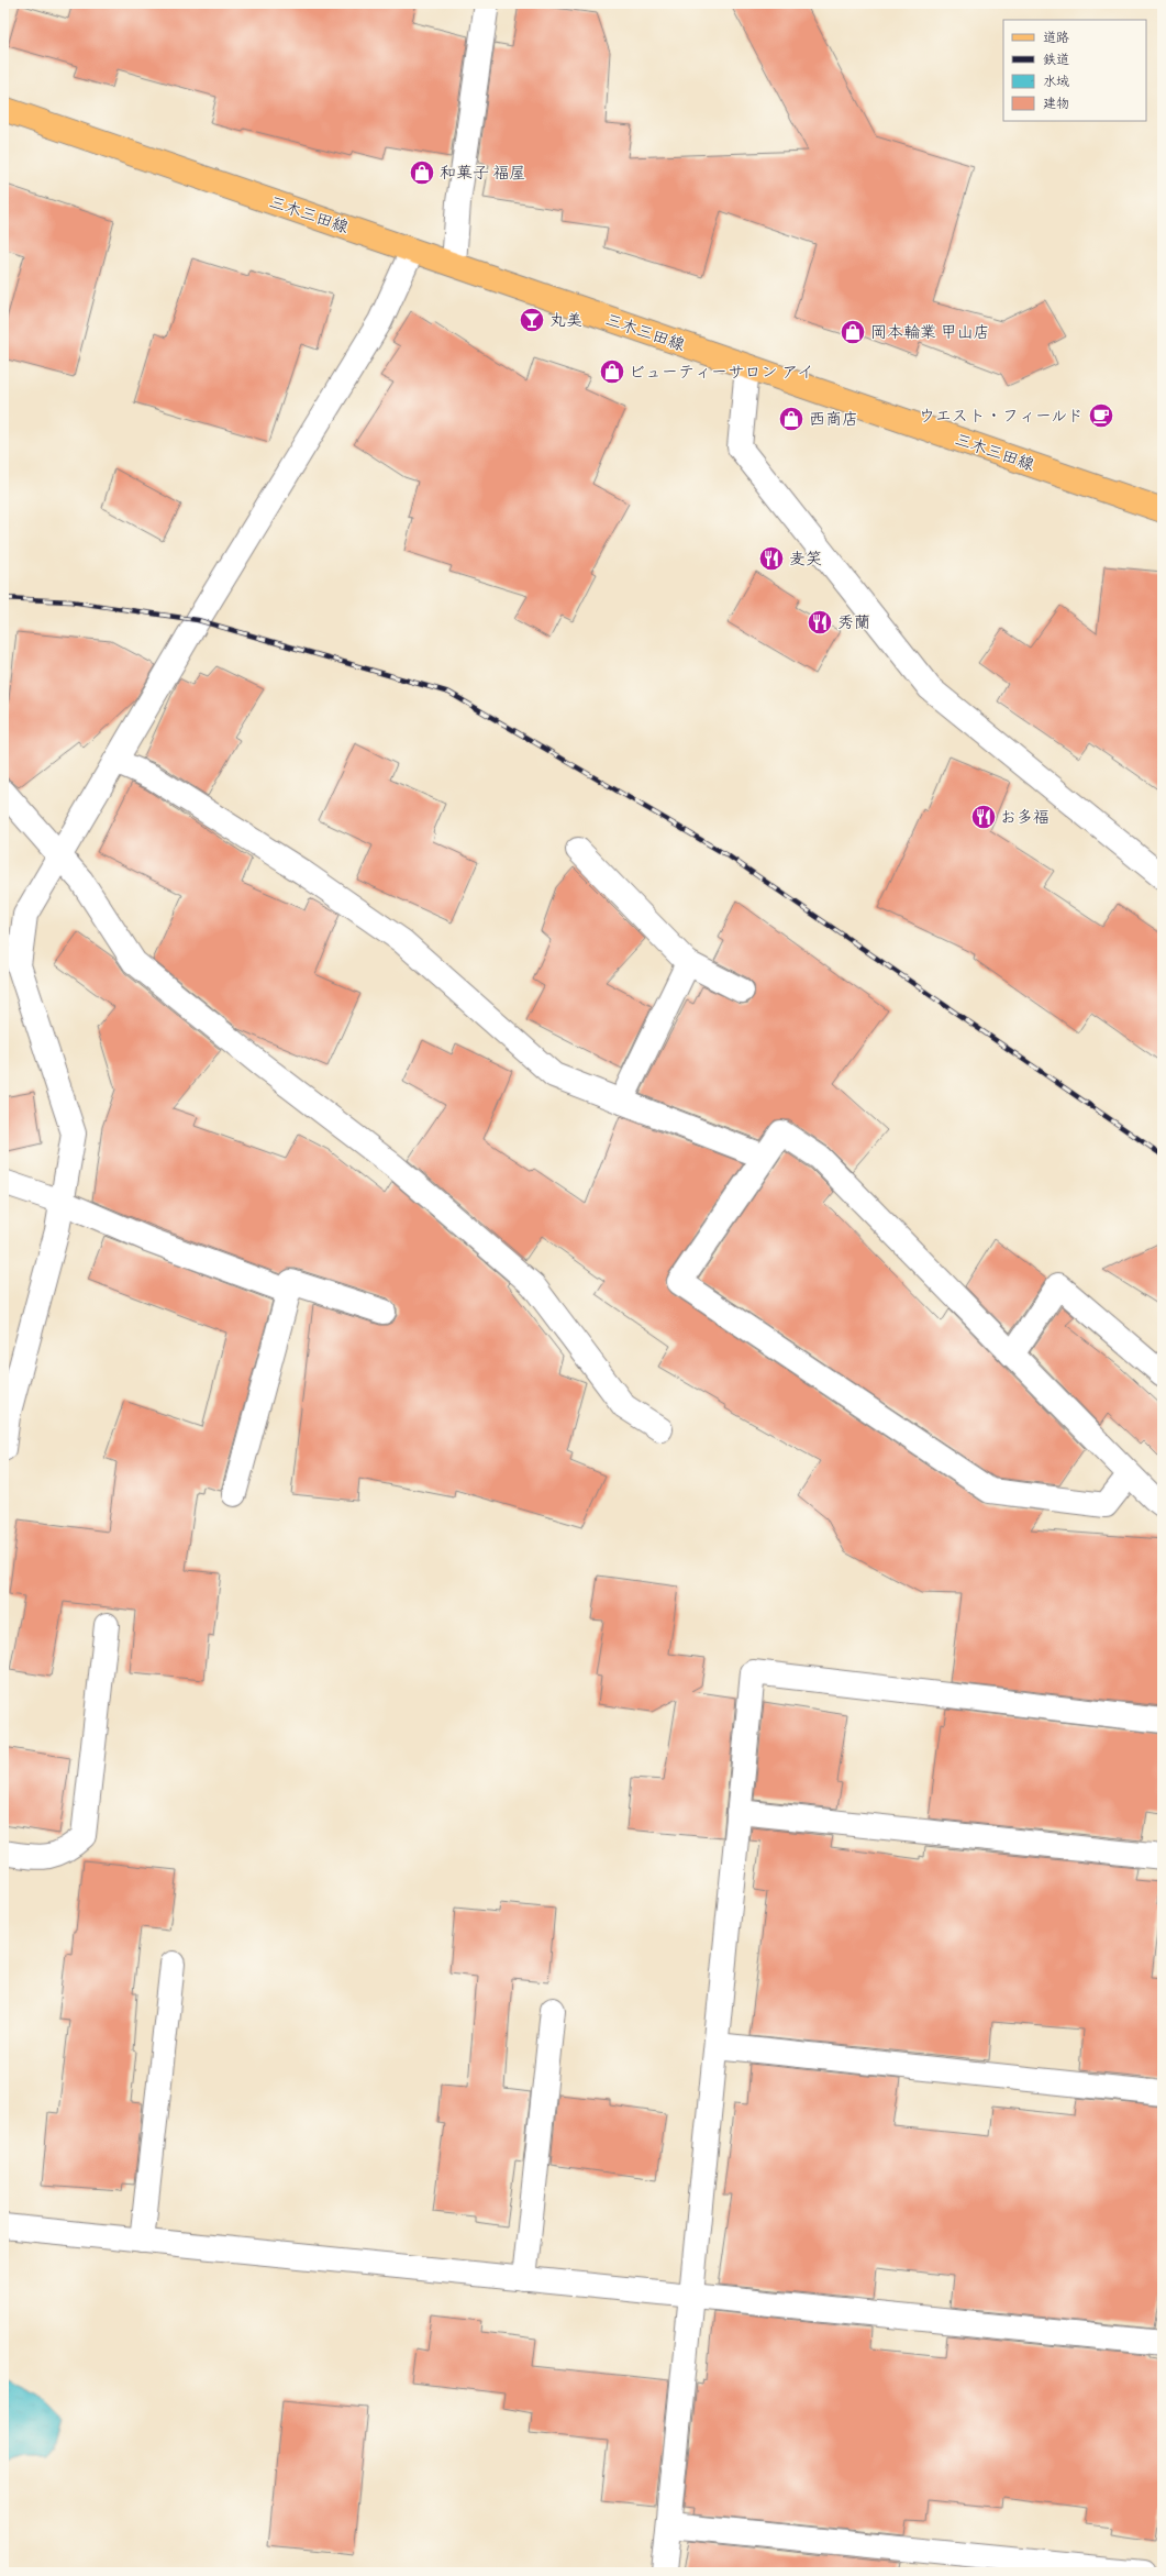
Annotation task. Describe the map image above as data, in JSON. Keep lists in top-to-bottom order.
{
  "streets": {
    "main road": ["三木三田線"]
  },
  "places": {
    "shop": [
      "和菓子 福屋",
      "岡本輪業 甲山店",
      "ビューティーサロン アイ",
      "西商店"
    ],
    "bar": ["丸美"],
    "cafe": ["ウエスト・フィールド"],
    "restaurant": ["麦笑", "秀蘭", "お多福"]
  },
  "legend": [
    "道路",
    "鉄道",
    "水域",
    "建物"
  ]
}
